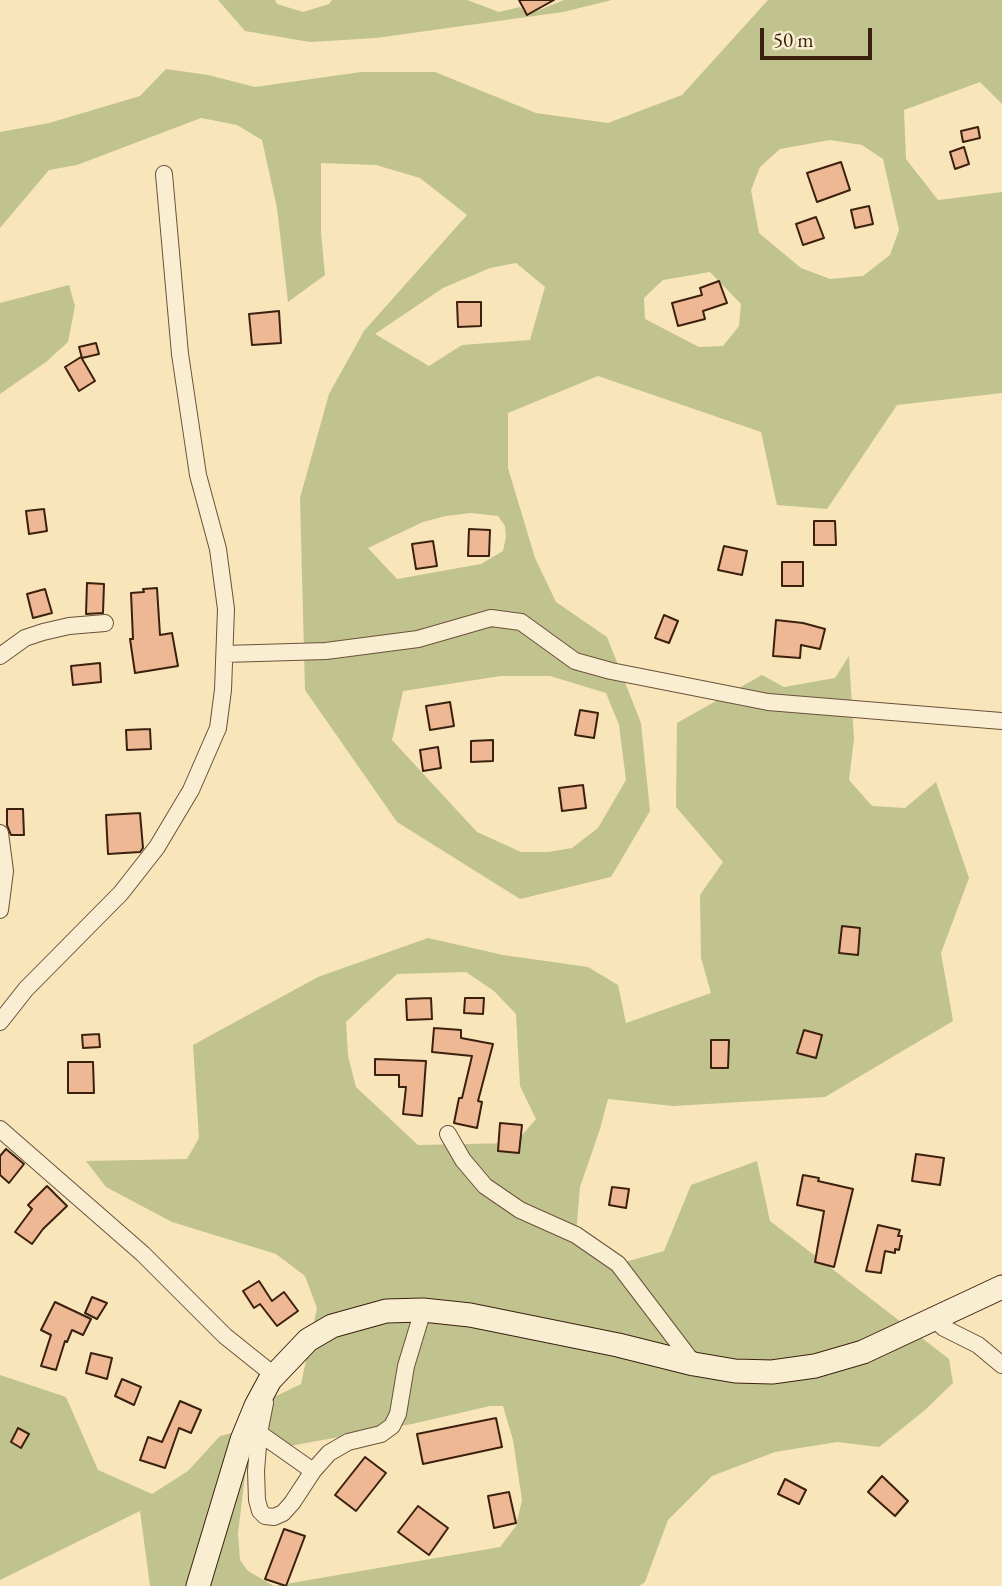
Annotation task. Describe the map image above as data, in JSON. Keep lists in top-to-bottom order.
{
  "scale_bar": "50 m"
}
